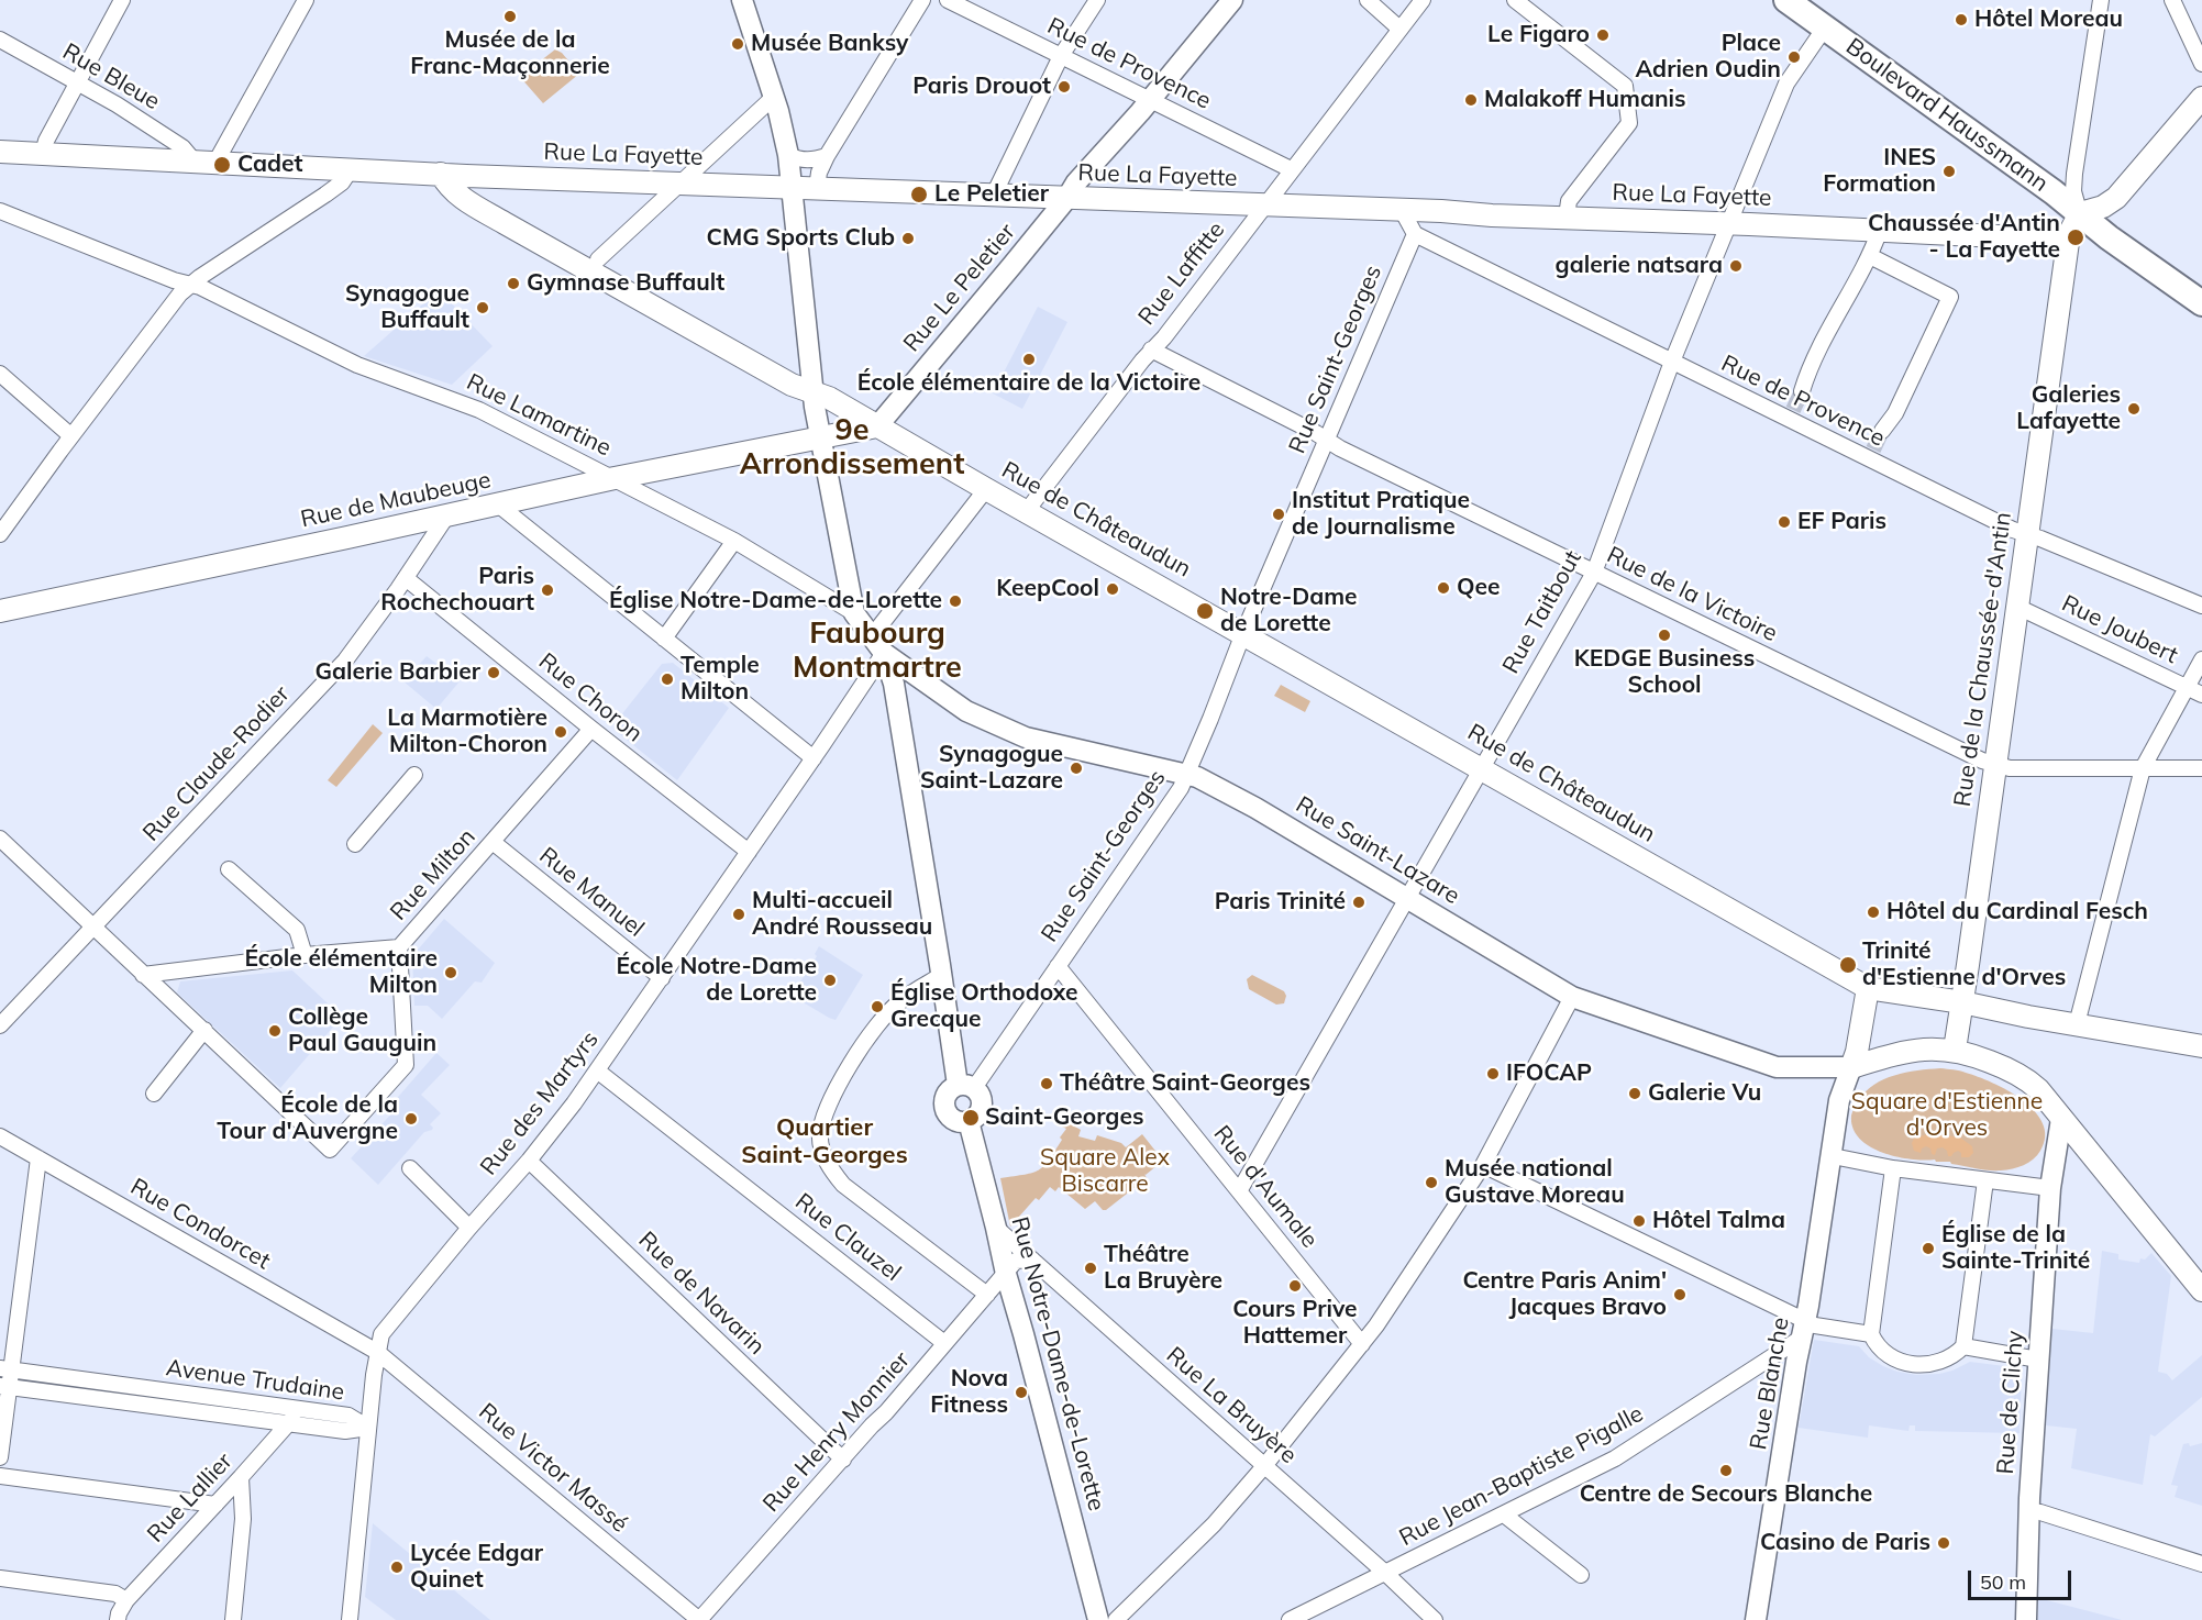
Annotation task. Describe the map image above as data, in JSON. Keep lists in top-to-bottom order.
{
  "streets": {
    "main road": [
      "Boulevard Haussmann",
      "Rue La Fayette",
      "Rue de Maubeuge",
      "Rue de Châteaudun",
      "Rue de la Chaussée-d'Antin"
    ],
    "street": [
      "Rue de Provence",
      "Rue Bleue",
      "Rue Laffitte",
      "Rue Le Peletier",
      "Rue Saint-Georges",
      "Rue Lamartine",
      "Rue de la Victoire",
      "Rue Taitbout",
      "Rue Joubert",
      "Rue Choron",
      "Rue Claude-Rodier",
      "Rue Saint-Lazare",
      "Rue Milton",
      "Rue Manuel",
      "Rue des Martyrs",
      "Rue d'Aumale",
      "Rue Condorcet",
      "Rue Clauzel",
      "Rue de Navarin",
      "Rue Notre-Dame-de-Lorette",
      "Avenue Trudaine",
      "Rue Blanche",
      "Rue de Clichy",
      "Rue La Bruyère",
      "Rue Henry Monnier",
      "Rue Victor Massé",
      "Rue Jean-Baptiste Pigalle",
      "Rue Lallier"
    ]
  },
  "crossings": [
    ["Rue de Provence", "Rue Laffitte"],
    ["Rue de Provence", "Rue Le Peletier"],
    ["Rue de Provence", "Rue Saint-Georges"],
    ["Rue de Provence", "Rue Taitbout"],
    ["Rue de Provence", "Rue de la Chaussée-d'Antin"],
    ["Rue Bleue", "Rue La Fayette"],
    ["Boulevard Haussmann", "Rue La Fayette"],
    ["Boulevard Haussmann", "Rue Taitbout"],
    ["Boulevard Haussmann", "Rue de la Chaussée-d'Antin"],
    ["Rue La Fayette", "Rue Laffitte"],
    ["Rue La Fayette", "Rue Le Peletier"],
    ["Rue La Fayette", "Rue de Châteaudun"],
    ["Rue La Fayette", "Rue Taitbout"],
    ["Rue La Fayette", "Rue de la Chaussée-d'Antin"],
    ["Rue Laffitte", "Rue de Châteaudun"],
    ["Rue Laffitte", "Rue de la Victoire"],
    ["Rue Le Peletier", "Rue de Maubeuge"],
    ["Rue Le Peletier", "Rue de Châteaudun"],
    ["Rue Saint-Georges", "Rue de Châteaudun"],
    ["Rue Saint-Georges", "Rue de la Victoire"],
    ["Rue Saint-Georges", "Rue Saint-Lazare"],
    ["Rue Saint-Georges", "Rue d'Aumale"],
    ["Rue Saint-Georges", "Rue Notre-Dame-de-Lorette"],
    ["Rue Lamartine", "Rue de Maubeuge"],
    ["Rue de Maubeuge", "Rue de Châteaudun"],
    ["Rue de Maubeuge", "Rue Claude-Rodier"],
    ["Rue de Châteaudun", "Rue Taitbout"],
    ["Rue de la Victoire", "Rue Taitbout"],
    ["Rue de la Victoire", "Rue de la Chaussée-d'Antin"],
    ["Rue Taitbout", "Rue Saint-Lazare"],
    ["Rue Taitbout", "Rue d'Aumale"],
    ["Rue Joubert", "Rue de la Chaussée-d'Antin"],
    ["Rue Choron", "Rue Claude-Rodier"],
    ["Rue Choron", "Rue Milton"],
    ["Rue Choron", "Rue des Martyrs"],
    ["Rue Saint-Lazare", "Rue des Martyrs"],
    ["Rue Saint-Lazare", "Rue Blanche"],
    ["Rue Milton", "Rue Manuel"],
    ["Rue Manuel", "Rue des Martyrs"],
    ["Rue des Martyrs", "Rue Condorcet"],
    ["Rue des Martyrs", "Rue Clauzel"],
    ["Rue des Martyrs", "Rue de Navarin"],
    ["Rue des Martyrs", "Avenue Trudaine"],
    ["Rue des Martyrs", "Rue Victor Massé"],
    ["Rue Condorcet", "Rue Victor Massé"],
    ["Rue Clauzel", "Rue Henry Monnier"],
    ["Rue de Navarin", "Rue Henry Monnier"],
    ["Rue Notre-Dame-de-Lorette", "Rue La Bruyère"],
    ["Rue Notre-Dame-de-Lorette", "Rue Henry Monnier"],
    ["Avenue Trudaine", "Rue Lallier"],
    ["Rue Blanche", "Rue Jean-Baptiste Pigalle"],
    ["Rue La Bruyère", "Rue Henry Monnier"],
    ["Rue La Bruyère", "Rue Jean-Baptiste Pigalle"],
    ["Rue Henry Monnier", "Rue Victor Massé"]
  ],
  "districts": ["9e Arrondissement", "Faubourg Montmartre", "Quartier Saint-Georges"],
  "parks": ["Square d'Estienne d'Orves", "Square Alex Biscarre"],
  "places": [
    "Musée de la Franc-Maçonnerie",
    "Hôtel Moreau",
    "Le Figaro",
    "Musée Banksy",
    "Place Adrien Oudin",
    "Paris Drouot",
    "Malakoff Humanis",
    "Cadet",
    "INES Formation",
    "Le Peletier",
    "Chaussée d'Antin - La Fayette",
    "CMG Sports Club",
    "galerie natsara",
    "Gymnase Buffault",
    "Synagogue Buffault",
    "École élémentaire de la Victoire",
    "Galeries Lafayette",
    "Institut Pratique de Journalisme",
    "EF Paris",
    "Qee",
    "KeepCool",
    "Paris Rochechouart",
    "Église Notre-Dame-de-Lorette",
    "Notre-Dame de Lorette",
    "KEDGE Business School",
    "Galerie Barbier",
    "Temple Milton",
    "La Marmotière Milton-Choron",
    "Synagogue Saint-Lazare",
    "Paris Trinité",
    "Hôtel du Cardinal Fesch",
    "Multi-accueil André Rousseau",
    "Trinité d'Estienne d'Orves",
    "École élémentaire Milton",
    "École Notre-Dame de Lorette",
    "Église Orthodoxe Grecque",
    "Collège Paul Gauguin",
    "IFOCAP",
    "Théâtre Saint-Georges",
    "Galerie Vu",
    "Saint-Georges",
    "École de la Tour d'Auvergne",
    "Musée national Gustave Moreau",
    "Hôtel Talma",
    "Église de la Sainte-Trinité",
    "Théâtre La Bruyère",
    "Cours Prive Hattemer",
    "Centre Paris Anim' Jacques Bravo",
    "Nova Fitness",
    "Centre de Secours Blanche",
    "Casino de Paris",
    "Lycée Edgar Quinet"
  ],
  "scale_bar": "50 m"
}
